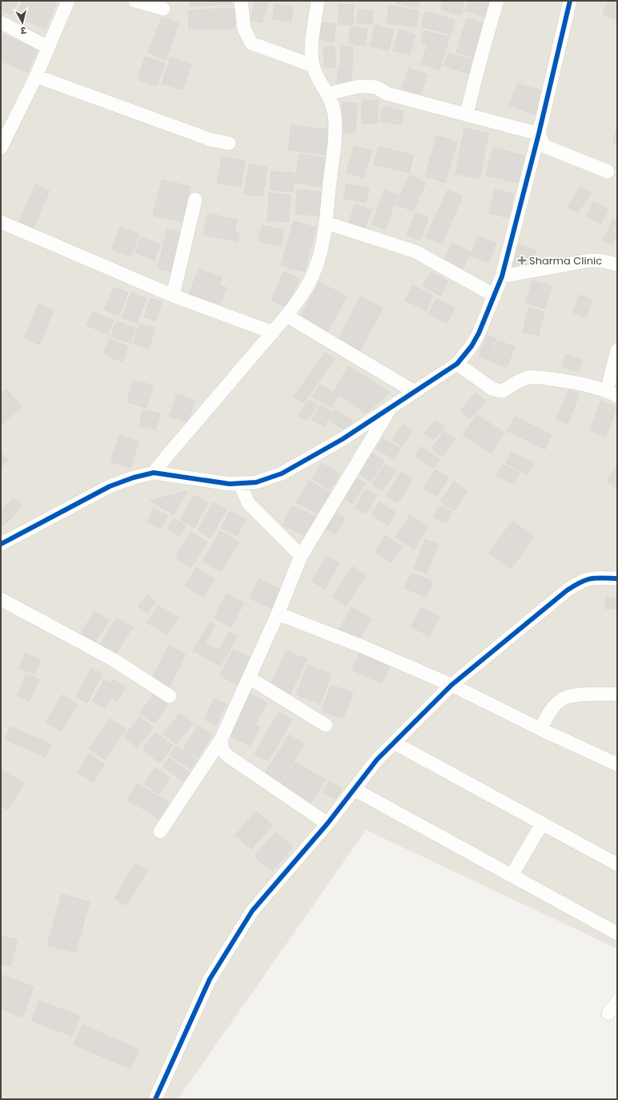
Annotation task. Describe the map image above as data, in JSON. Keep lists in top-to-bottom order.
{
  "places": {
    "health": ["Sharma Clinic"]
  },
  "north": "bottom"
}
